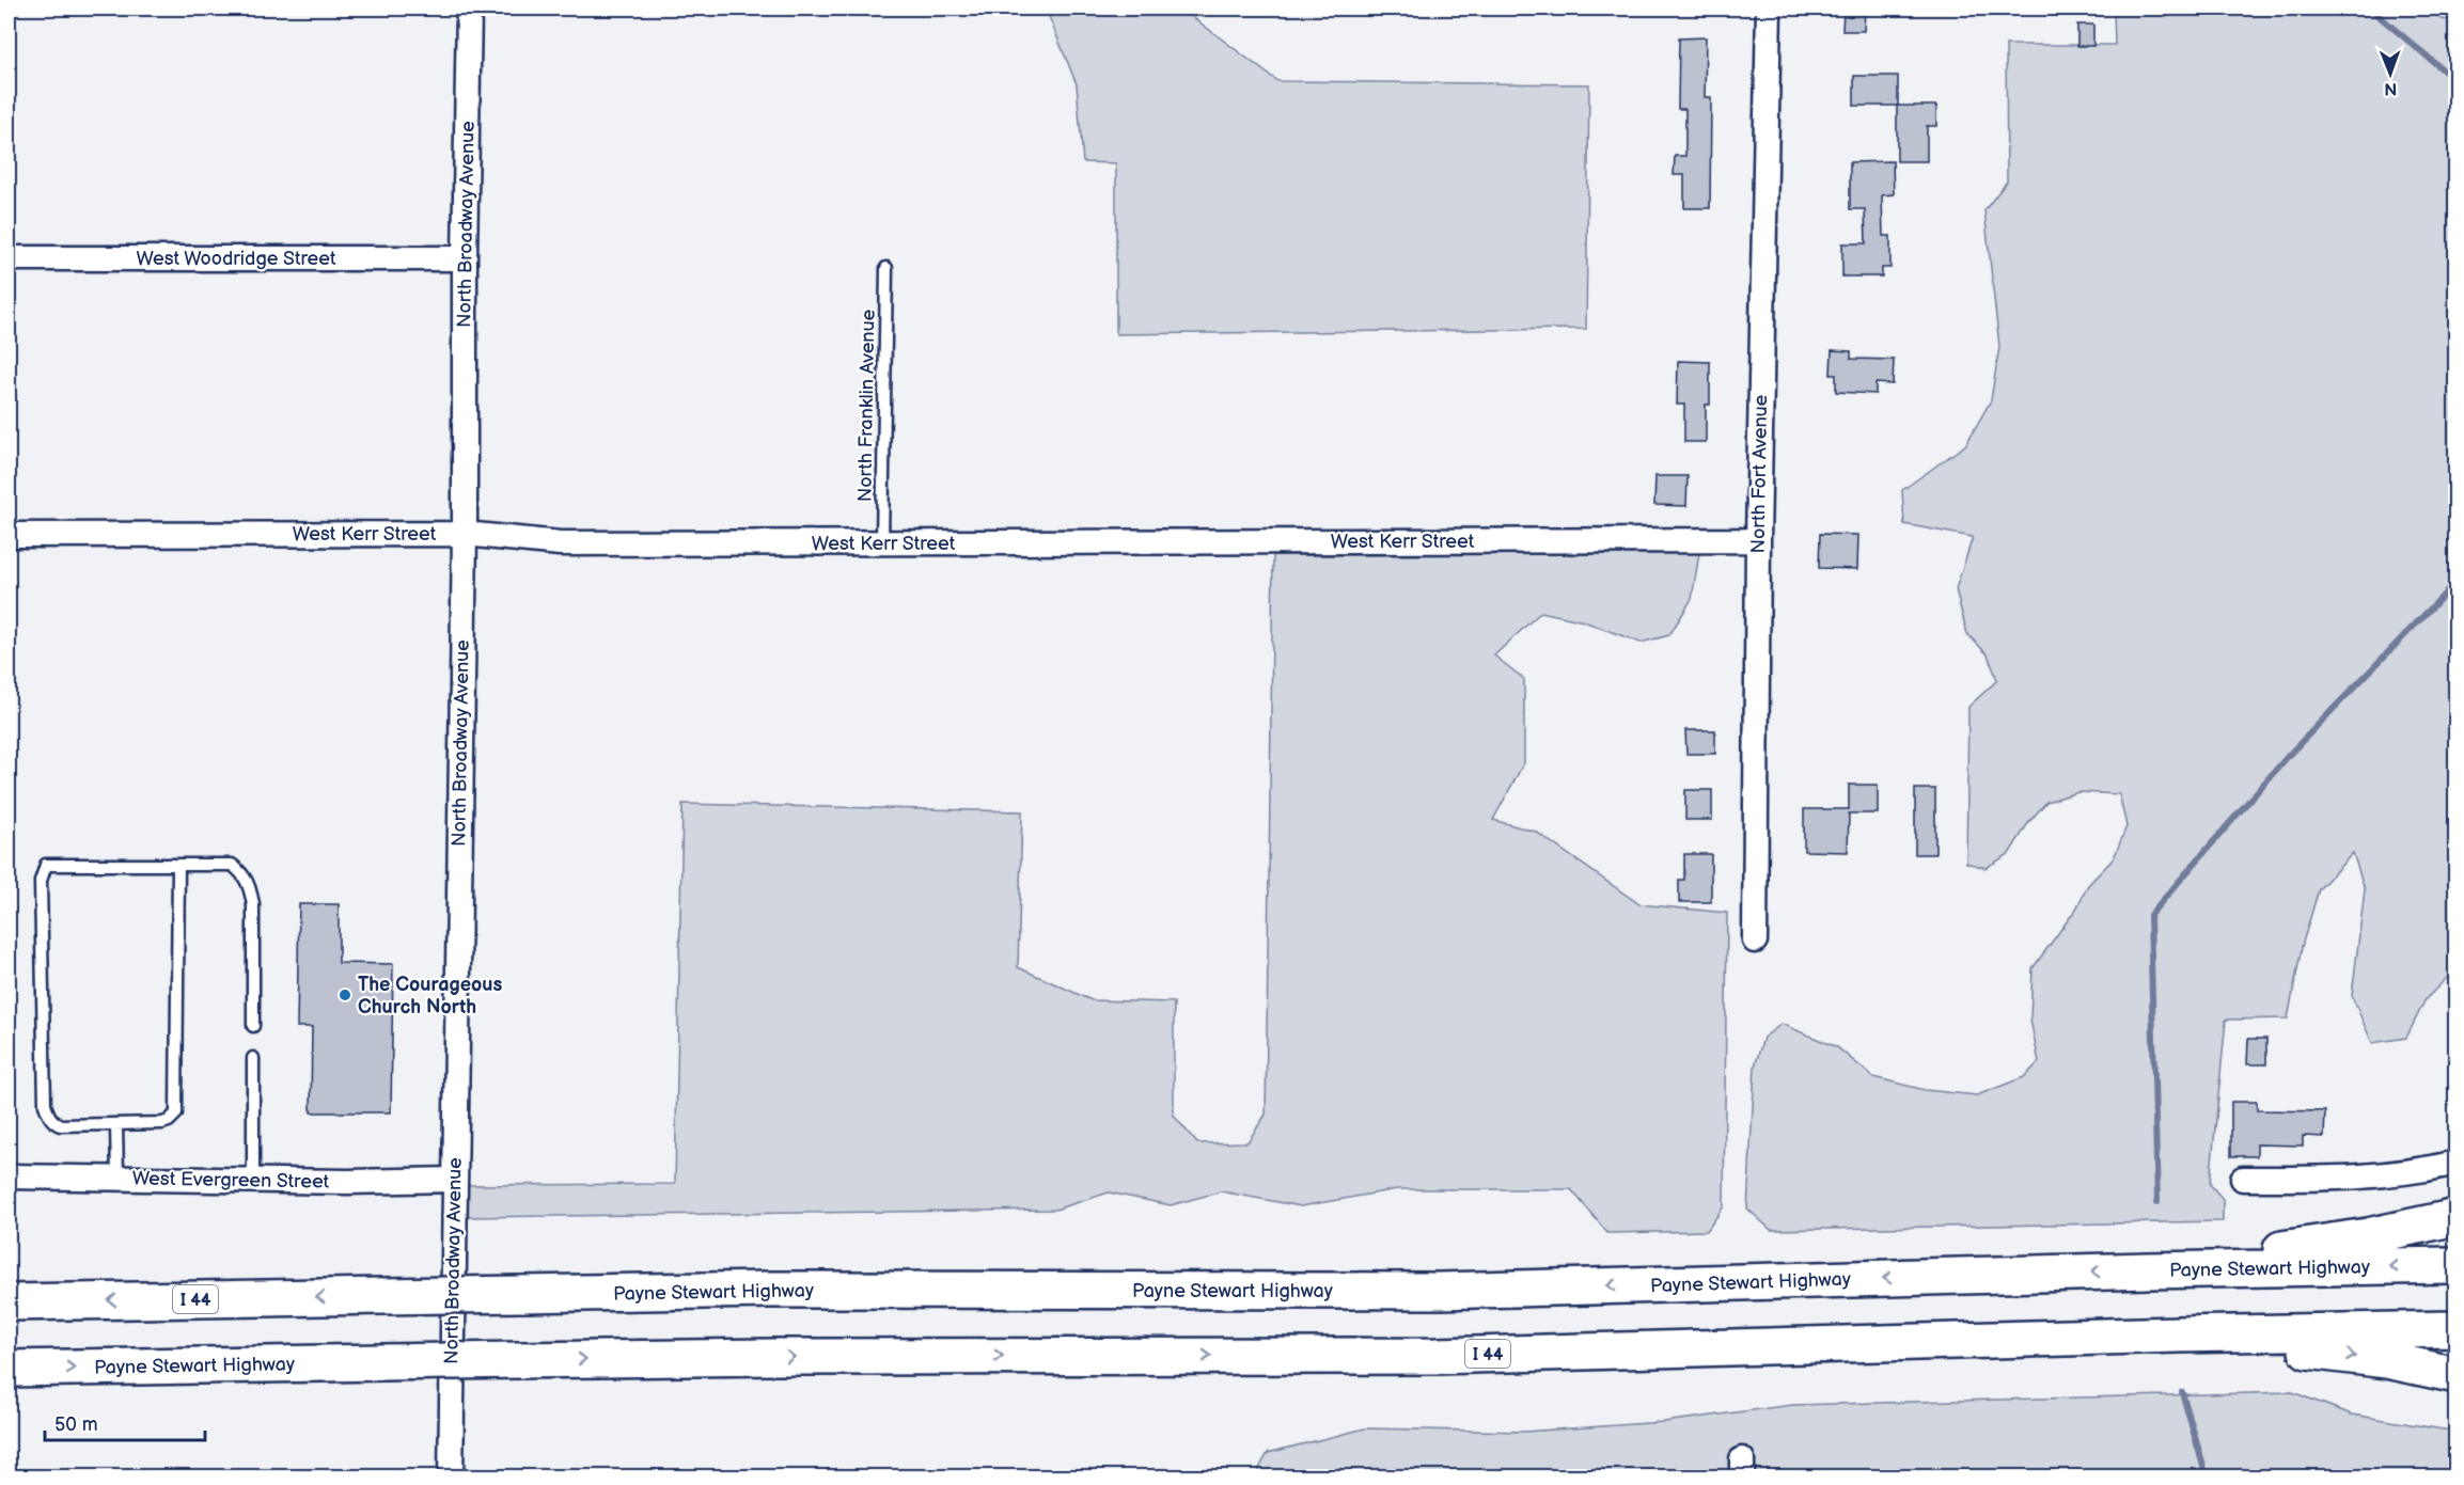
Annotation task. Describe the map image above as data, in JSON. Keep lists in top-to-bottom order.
{
  "streets": {
    "highway": ["Payne Stewart Highway", "I 44"],
    "street": [
      "North Broadway Avenue",
      "West Woodridge Street",
      "North Fort Avenue",
      "West Kerr Street",
      "West Evergreen Street"
    ],
    "lane": ["North Franklin Avenue"]
  },
  "crossings": [
    ["North Broadway Avenue", "West Woodridge Street"],
    ["North Broadway Avenue", "West Kerr Street"],
    ["North Broadway Avenue", "West Evergreen Street"],
    ["North Franklin Avenue", "West Kerr Street"],
    ["North Fort Avenue", "West Kerr Street"]
  ],
  "places": ["The Courageous Church North"],
  "scale_bar": "50 m",
  "north": "bottom"
}
